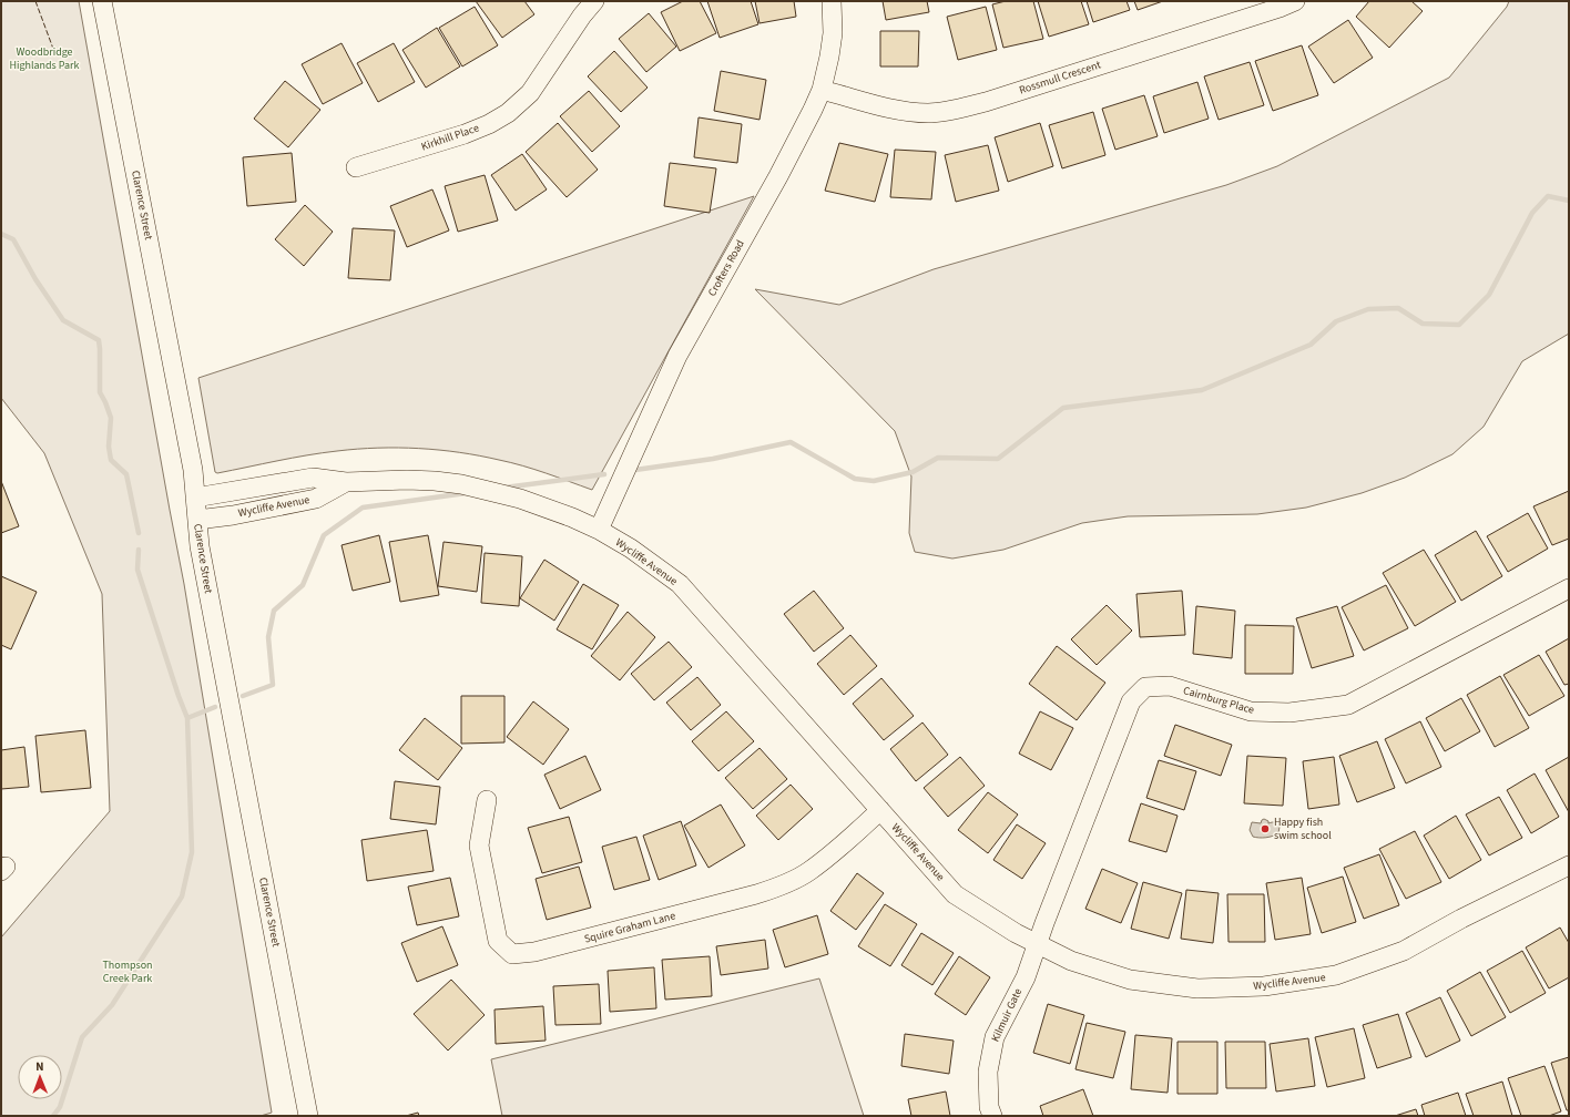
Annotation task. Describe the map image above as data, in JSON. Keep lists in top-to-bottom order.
{
  "streets": {
    "street": [
      "Rossmull Crescent",
      "Kirkhill Place",
      "Clarence Street",
      "Crofters Road",
      "Wycliffe Avenue",
      "Cairnburg Place",
      "Squire Graham Lane",
      "Kilmuir Gate"
    ]
  },
  "crossings": [
    ["Rossmull Crescent", "Crofters Road"],
    ["Clarence Street", "Wycliffe Avenue"],
    ["Crofters Road", "Wycliffe Avenue"],
    ["Wycliffe Avenue", "Cairnburg Place"],
    ["Wycliffe Avenue", "Squire Graham Lane"],
    ["Wycliffe Avenue", "Kilmuir Gate"],
    ["Cairnburg Place", "Kilmuir Gate"]
  ],
  "parks": ["Woodbridge Highlands Park", "Thompson Creek Park"],
  "places": ["Happy fish swim school"],
  "north": "top"
}
